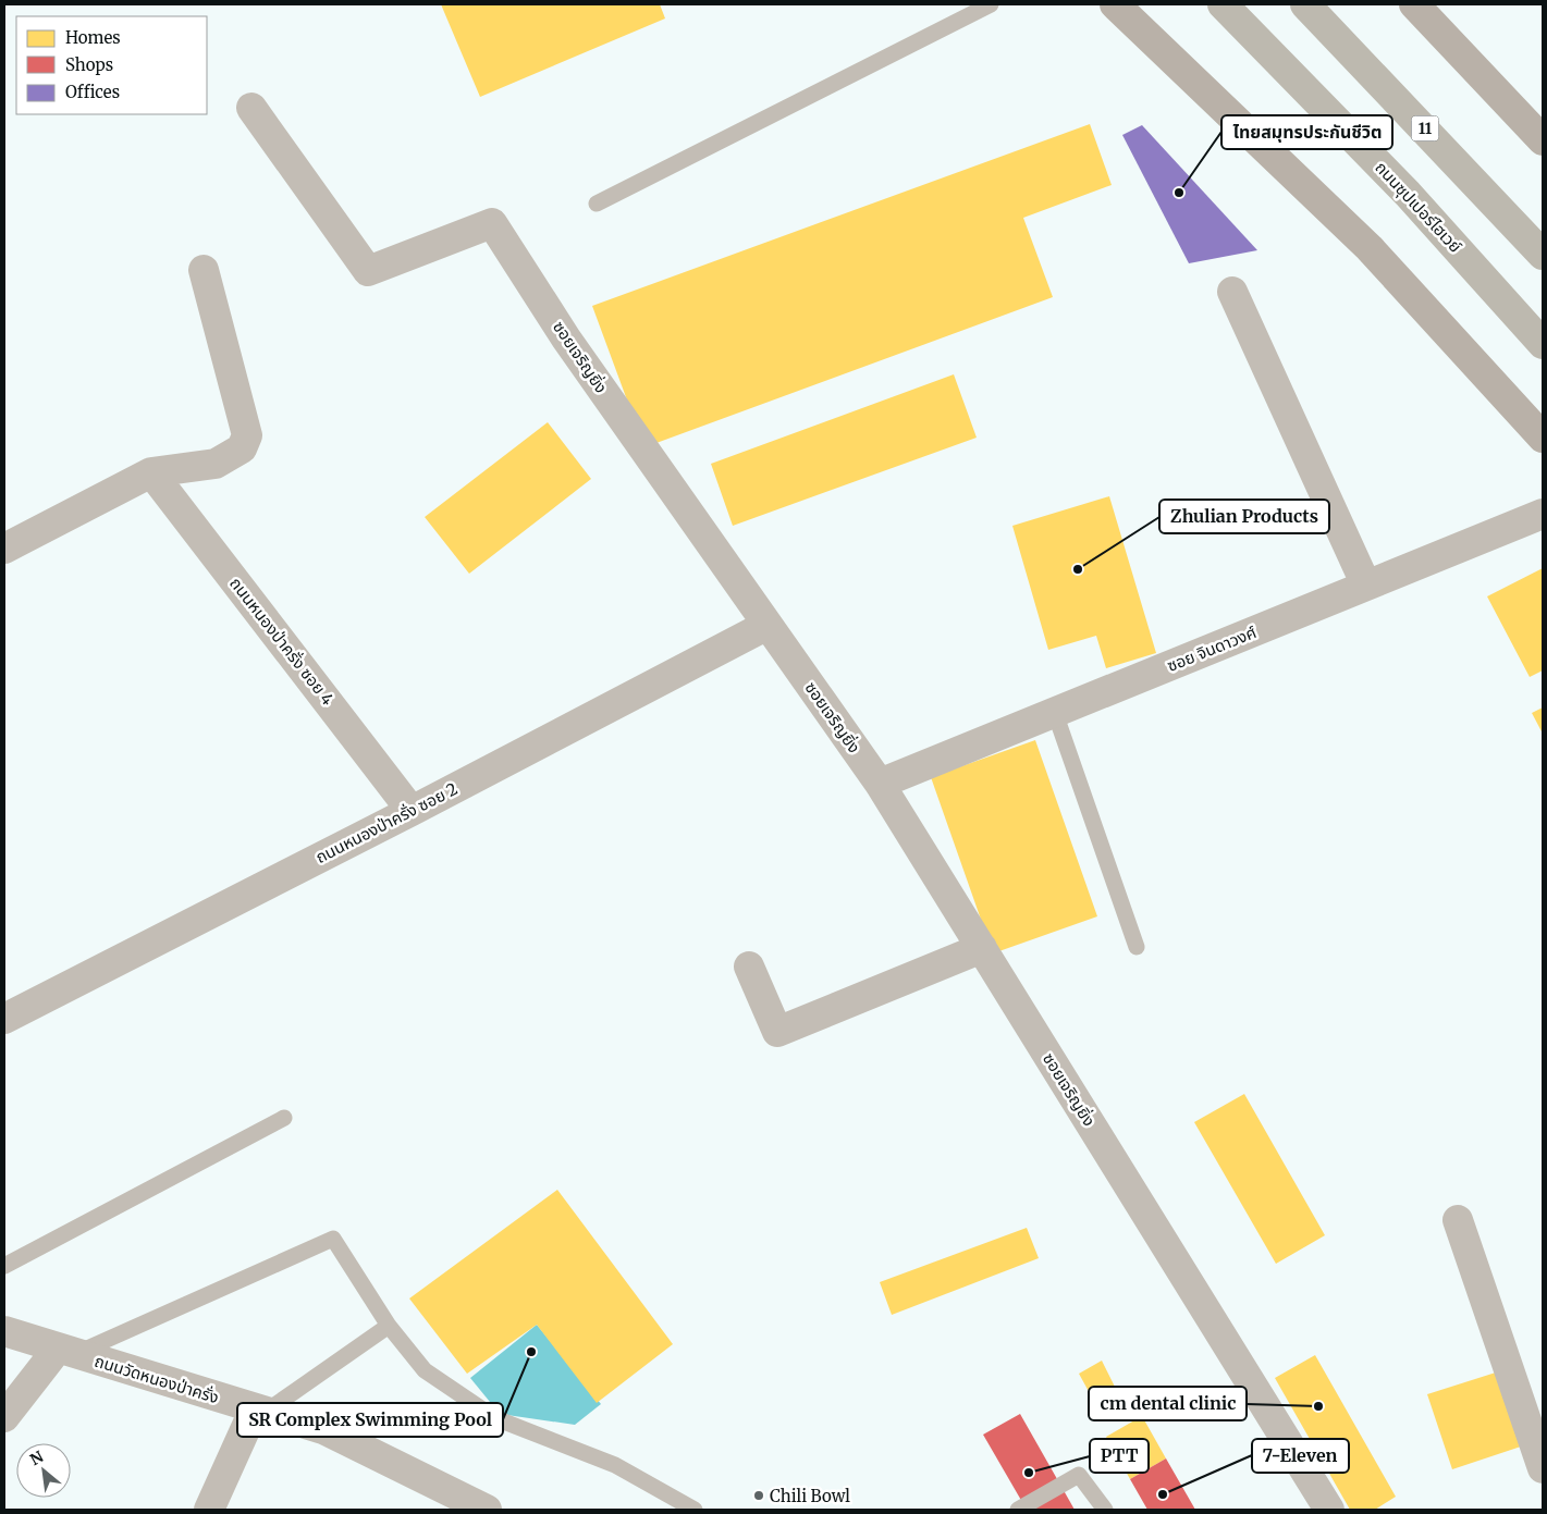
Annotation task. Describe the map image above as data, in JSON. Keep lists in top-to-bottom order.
{
  "streets": {
    "highway": ["11", "ถนนซุปเปอร์ไฮเวย์"],
    "street": [
      "ซอยเจริญยิ่ง",
      "ถนนหนองป่าครั่ง ซอย 4",
      "ซอย จินดาวงศ์",
      "ถนนหนองป่าครั่ง ซอย 2",
      "ถนนวัดหนองป่าครั่ง"
    ]
  },
  "crossings": [
    ["ซอยเจริญยิ่ง", "ซอย จินดาวงศ์"],
    ["ซอยเจริญยิ่ง", "ถนนหนองป่าครั่ง ซอย 2"],
    ["ถนนหนองป่าครั่ง ซอย 4", "ถนนหนองป่าครั่ง ซอย 2"]
  ],
  "places": [
    "ไทยสมุทรประกันชีวิต",
    "Zhulian Products",
    "SR Complex Swimming Pool",
    "cm dental clinic",
    "PTT",
    "7-Eleven",
    "Chili Bowl"
  ],
  "legend": ["Homes", "Shops", "Offices"],
  "north": "top left"
}
